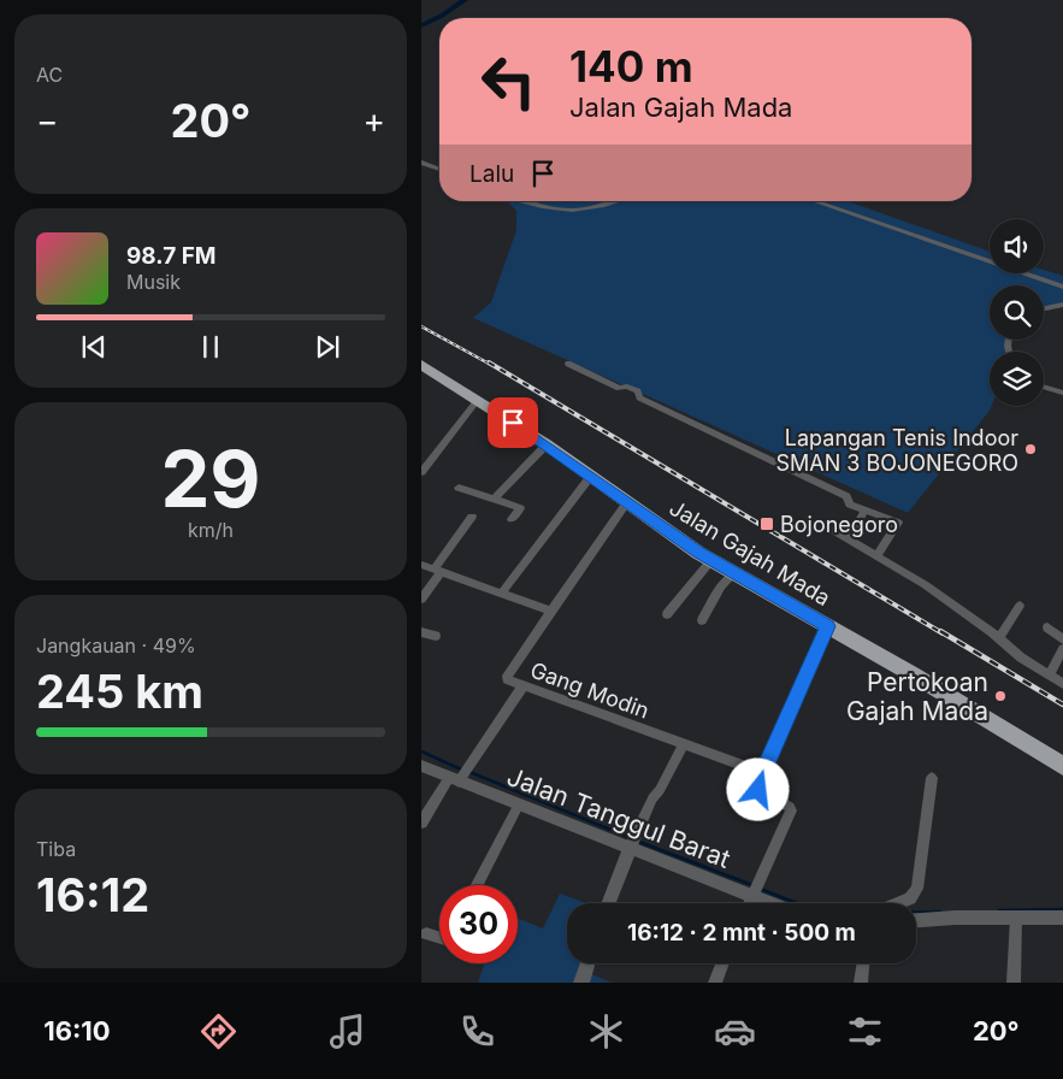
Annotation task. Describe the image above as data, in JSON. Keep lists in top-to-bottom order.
{
  "streets": {
    "highway": ["Jalan Gajah Mada"],
    "street": ["Gang Modin", "Jalan Tanggul Barat"]
  },
  "crossings": [
    ["Jalan Gajah Mada", "Gang Modin"]
  ],
  "places": {
    "other": ["Lapangan Tenis Indoor SMAN 3 BOJONEGORO", "Pertokoan Gajah Mada"],
    "transit": ["Bojonegoro"]
  },
  "page": {
    "tile": [
      "AC",
      ["29", "km/h"],
      ["Jangkauan · 49%", "245 km"],
      ["Tiba", "16:12"]
    ],
    "turn": ["140 m", "Jalan Gajah Mada"],
    "heat": ["−", "20°", "+"],
    "then": "Lalu",
    "song": ["98.7 FM", "Musik"],
    "limit": "30",
    "trip": "16:12 · 2 mnt · 500 m",
    "tabs": ["16:10", "20°"]
  }
}
